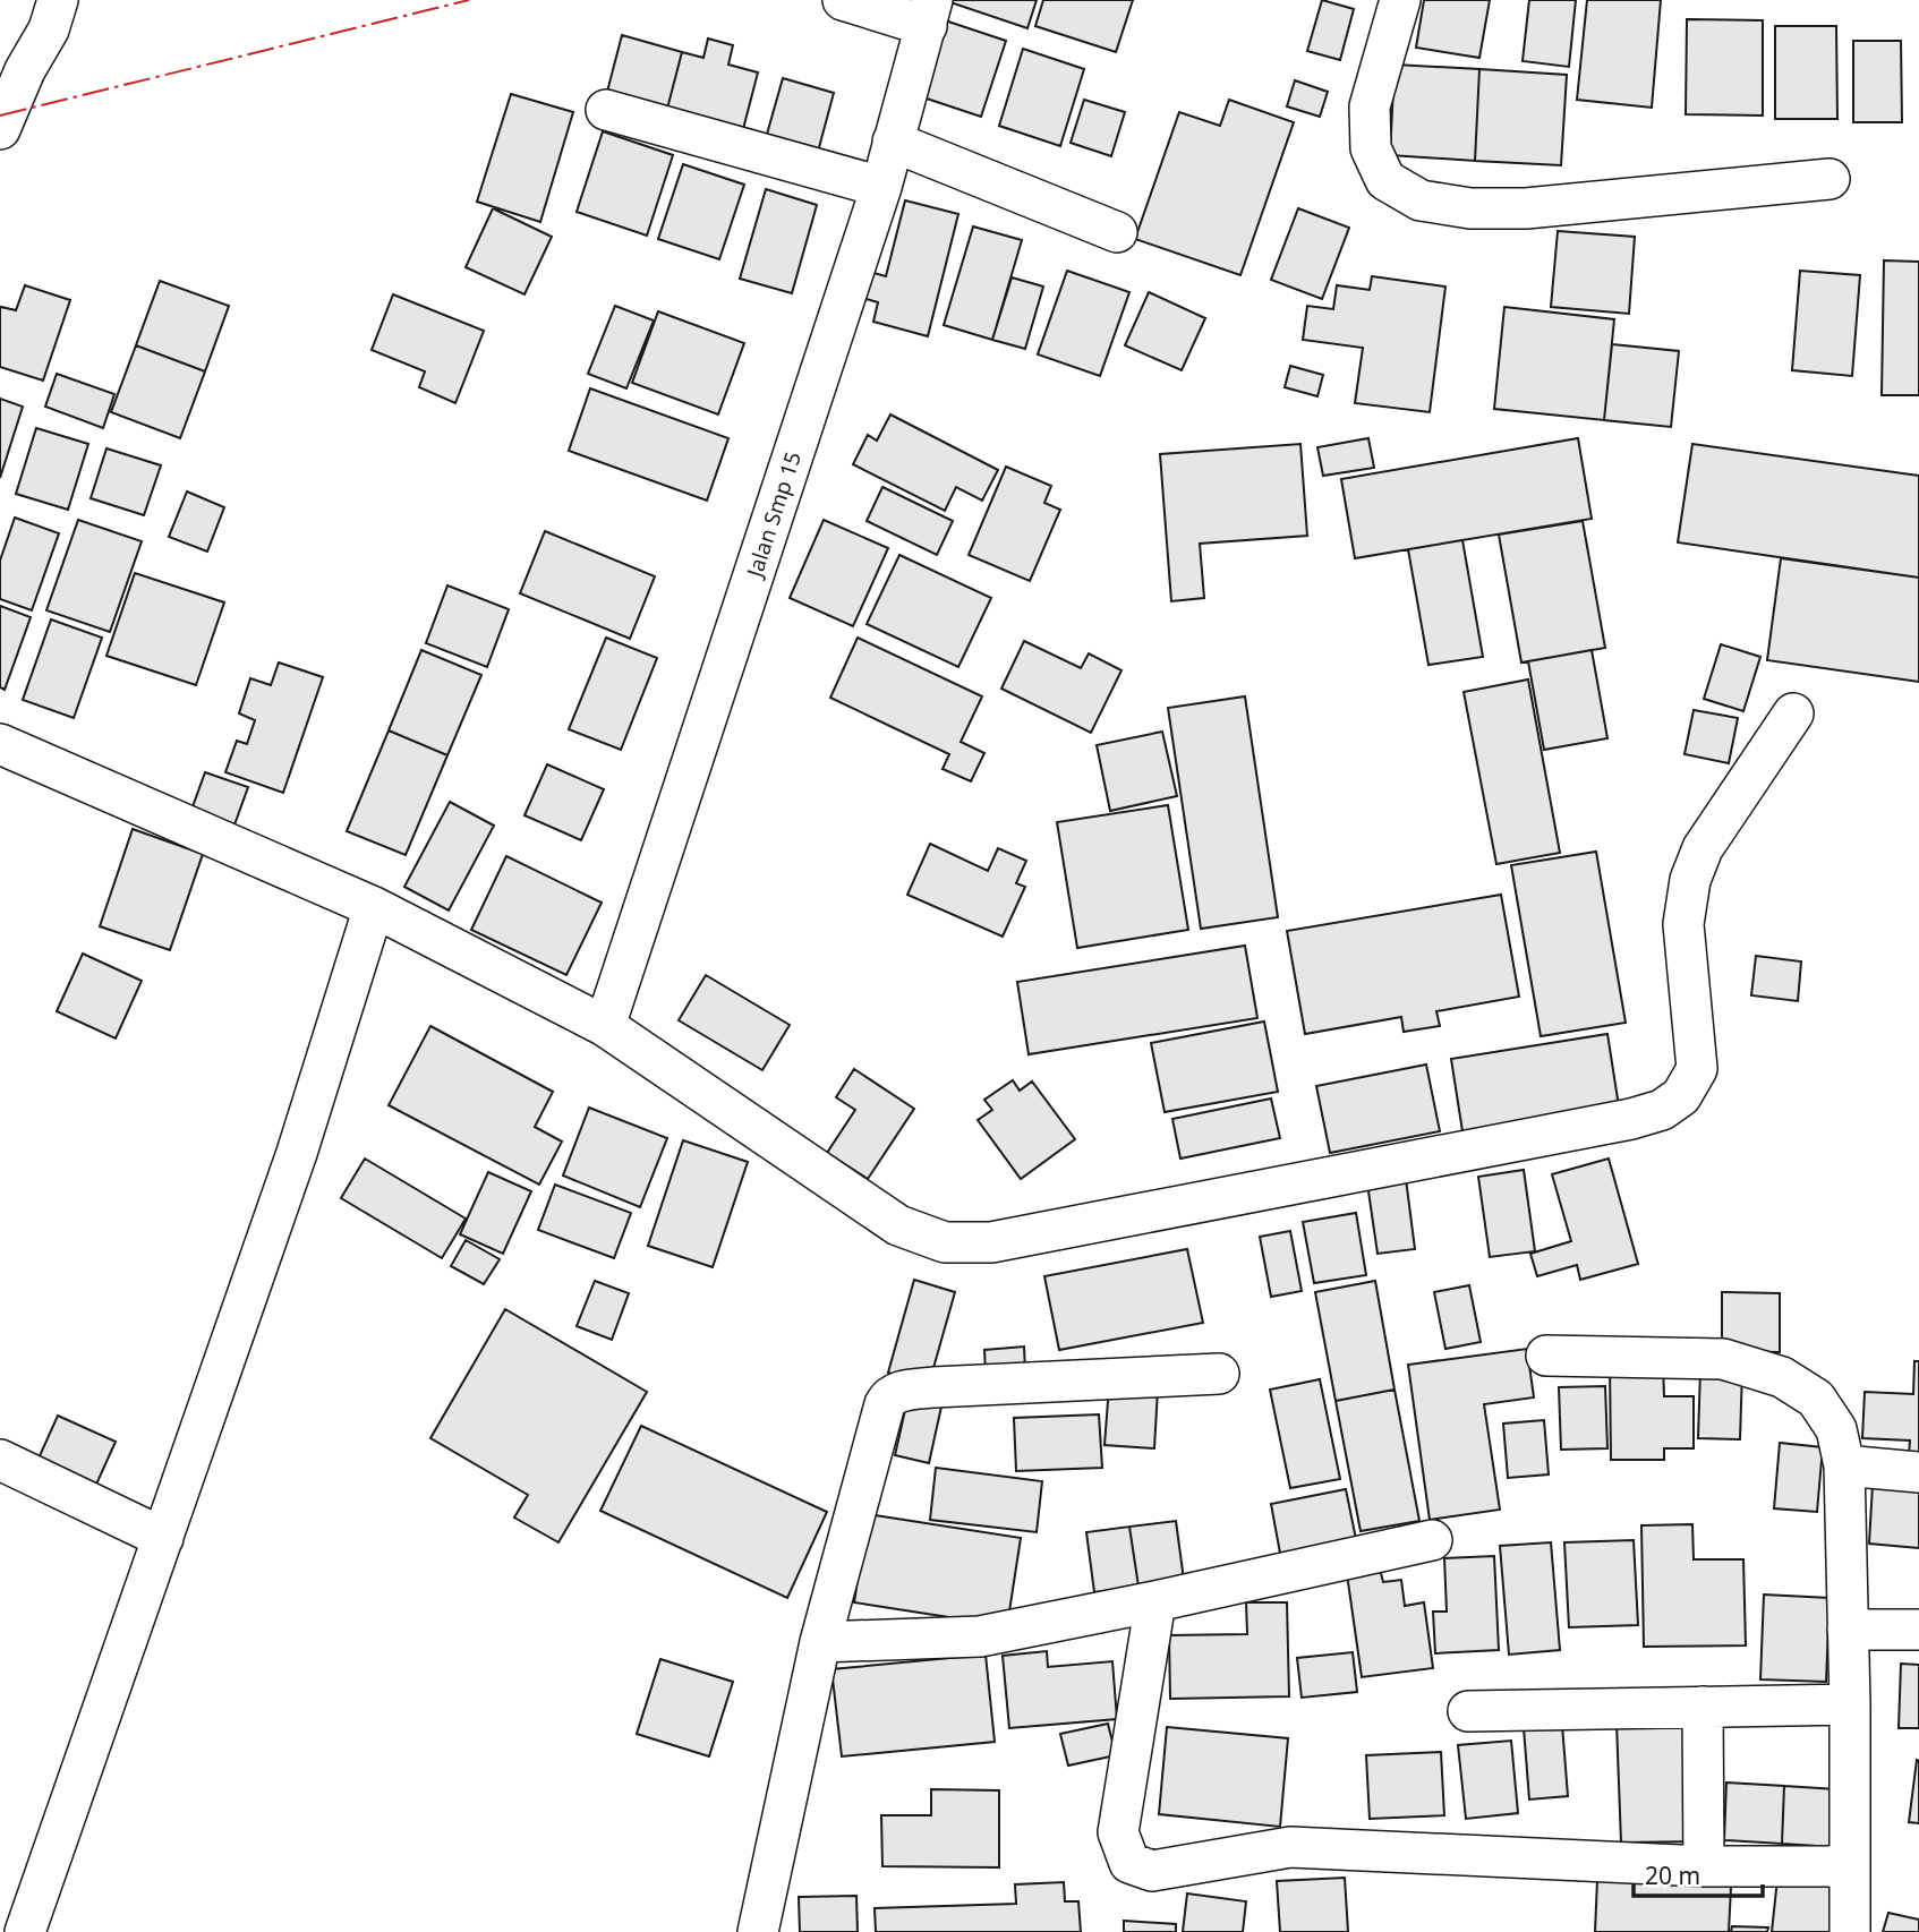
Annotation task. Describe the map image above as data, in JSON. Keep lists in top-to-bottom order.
{
  "streets": {
    "street": ["Jalan Smp 15"]
  },
  "scale_bar": "20 m"
}
